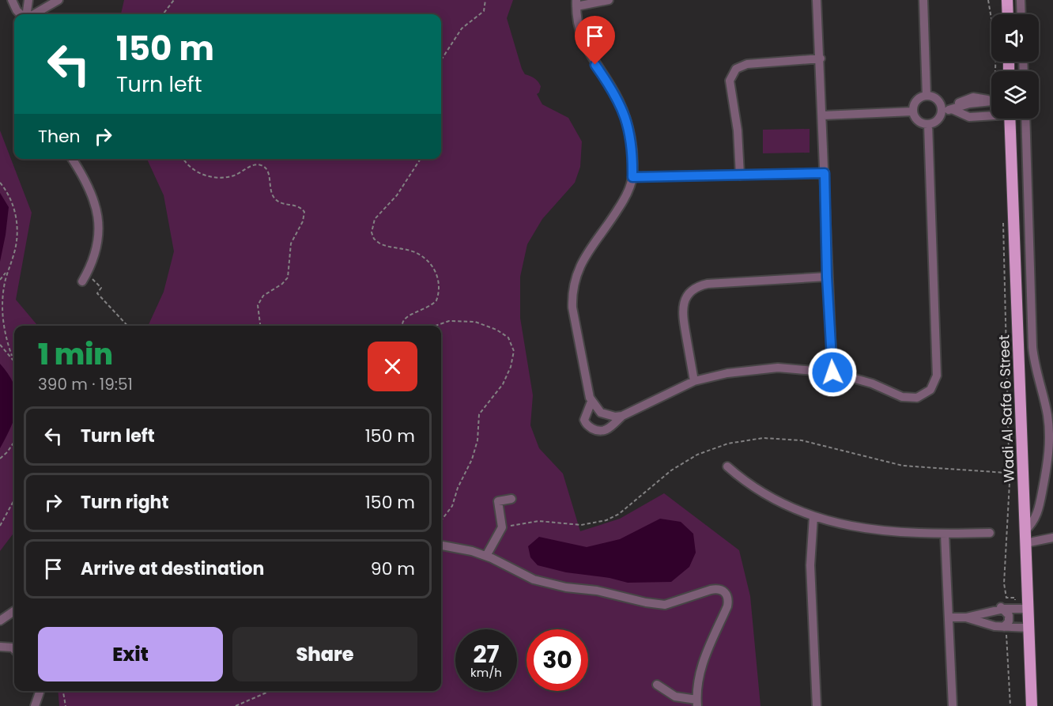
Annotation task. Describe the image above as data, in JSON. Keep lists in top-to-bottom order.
{
  "streets": {
    "main road": ["Wadi Al Safa 6 Street"]
  },
  "page": {
    "turn": ["150 m", "Turn left"],
    "then": "Then",
    "heading": ["1 min", "390 m · 19:51"],
    "list": [
      {
        "name": "Turn left",
        "value": "150 m"
      },
      {
        "name": "Turn right",
        "value": "150 m"
      },
      {
        "name": "Arrive at destination",
        "value": "90 m"
      }
    ],
    "buttons": ["Exit", "Share"],
    "speed": "27 km/h",
    "limit": "30"
  }
}
